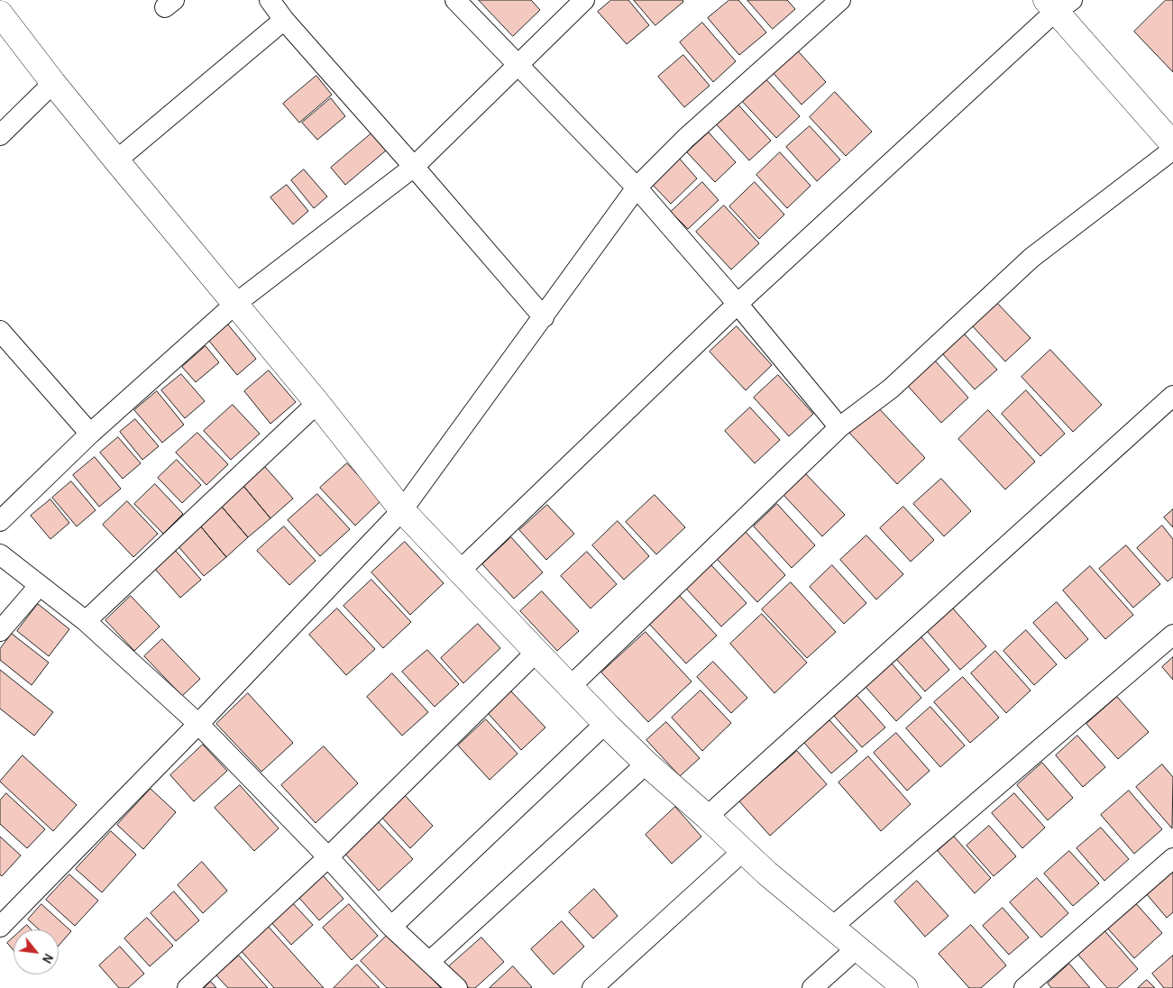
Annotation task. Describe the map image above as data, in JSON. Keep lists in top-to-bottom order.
{
  "north": "bottom right"
}
